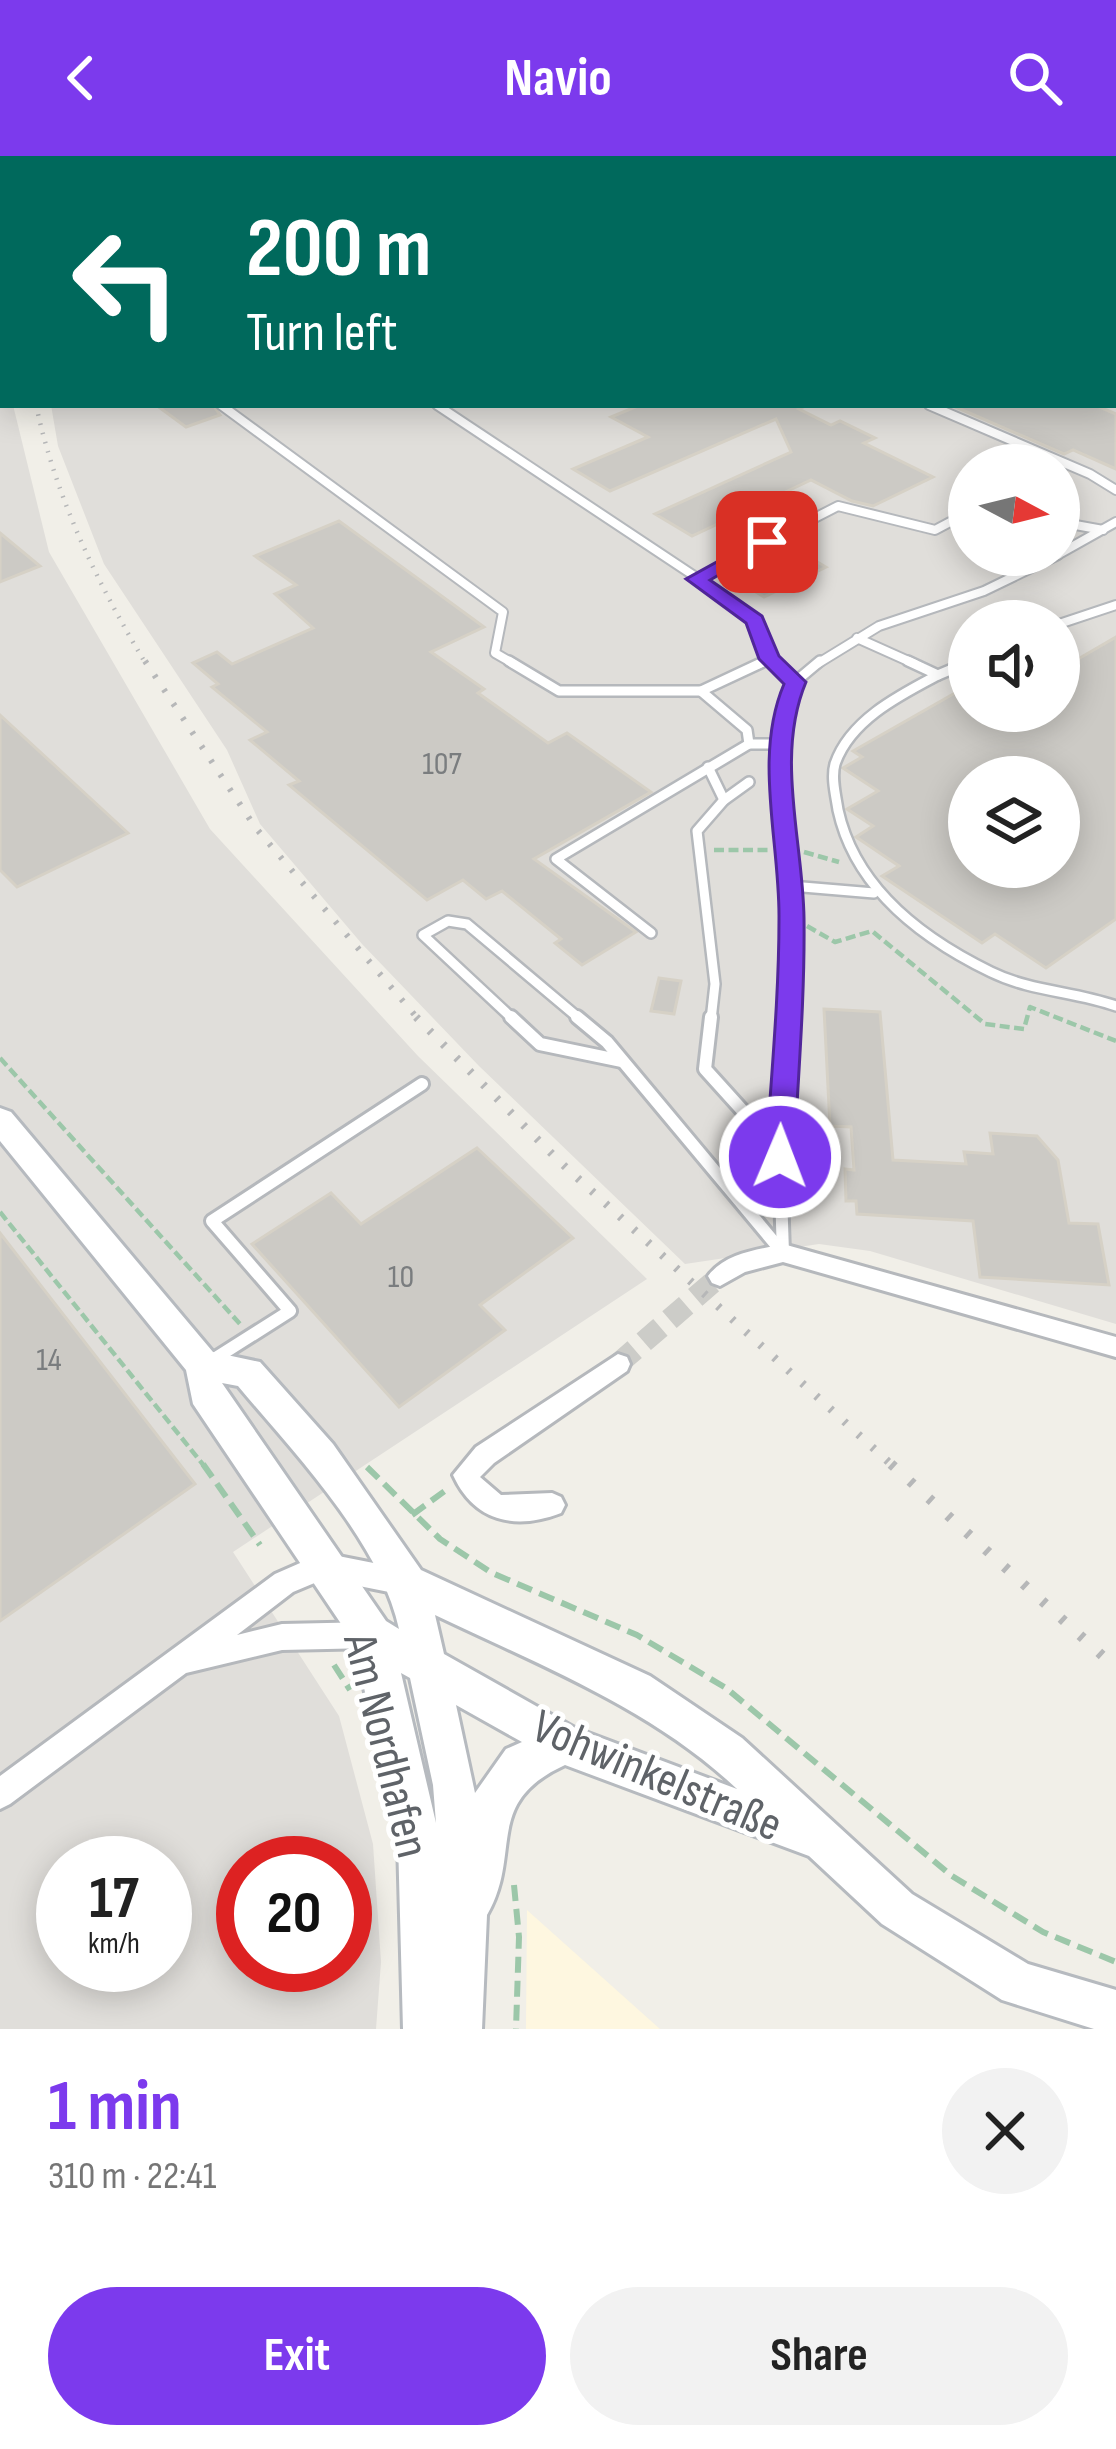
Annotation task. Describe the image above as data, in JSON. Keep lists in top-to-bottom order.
{
  "streets": {
    "main road": ["Am Nordhafen", "Vohwinkelstraße"]
  },
  "crossings": [
    ["Am Nordhafen", "Vohwinkelstraße"]
  ],
  "house_numbers": ["107", "10", "14"],
  "north": "right",
  "page": {
    "header": "Navio",
    "turn": ["200 m", "Turn left"],
    "speed": "17 km/h",
    "limit": "20",
    "heading": ["1 min", "310 m · 22:41"],
    "buttons": ["Exit", "Share"]
  }
}
